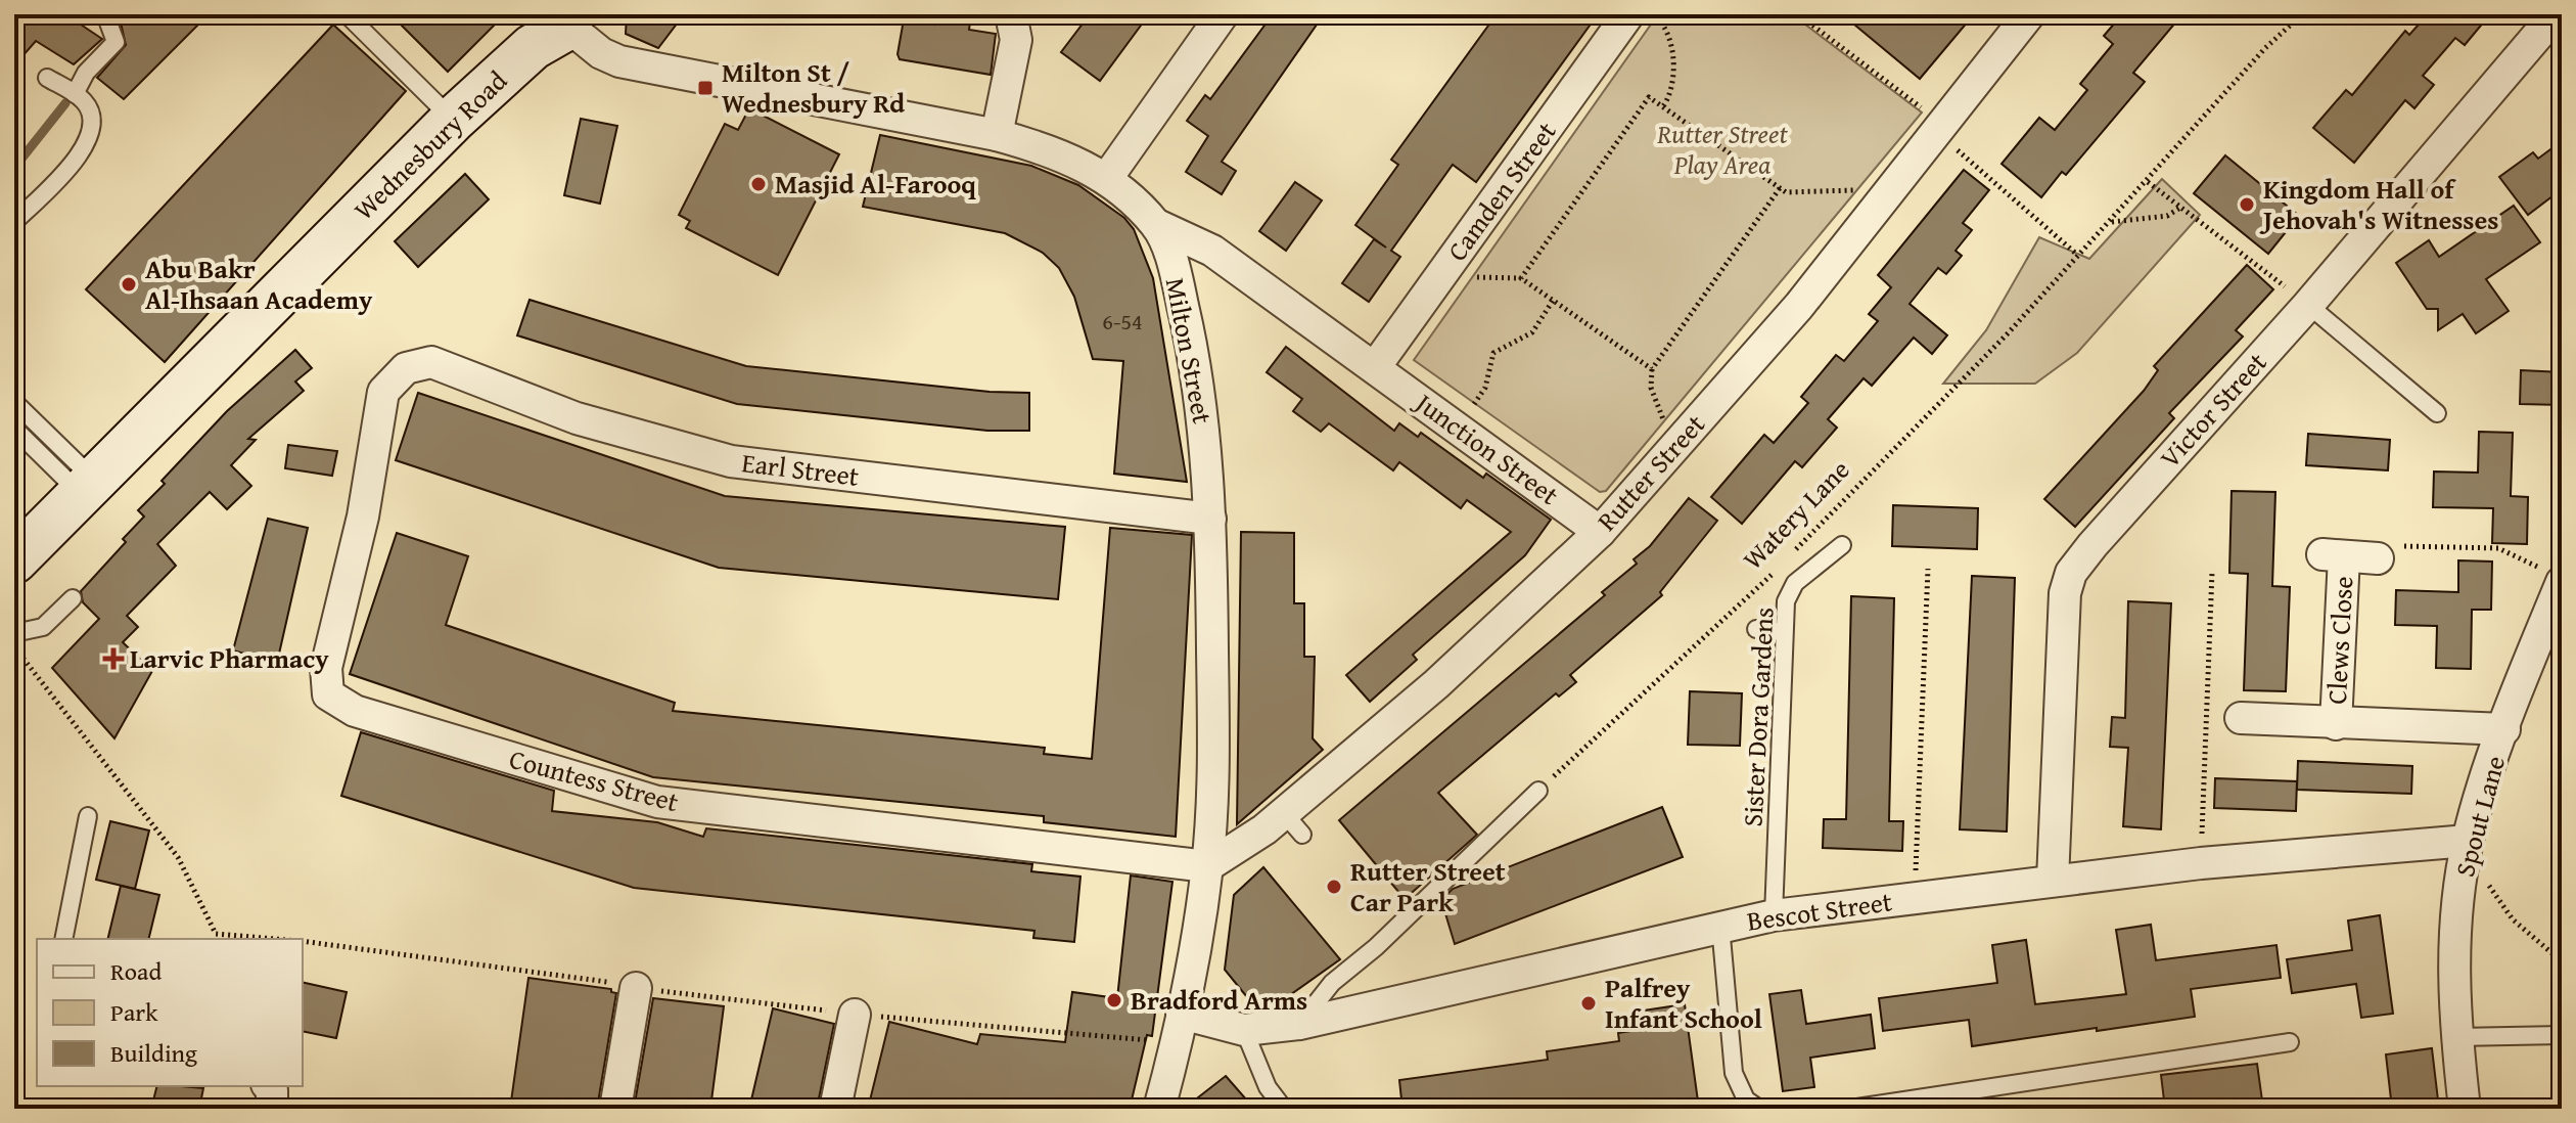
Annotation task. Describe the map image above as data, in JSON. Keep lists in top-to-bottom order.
{
  "streets": {
    "street": [
      "Wednesbury Road",
      "Camden Street",
      "Milton Street",
      "Victor Street",
      "Junction Street",
      "Earl Street",
      "Rutter Street",
      "Clews Close",
      "Countess Street",
      "Spout Lane",
      "Bescot Street"
    ],
    "lane": ["Sister Dora Gardens"],
    "path": ["Watery Lane"]
  },
  "crossings": [
    ["Wednesbury Road", "Milton Street"],
    ["Camden Street", "Junction Street"],
    ["Milton Street", "Junction Street"],
    ["Milton Street", "Earl Street"],
    ["Milton Street", "Rutter Street"],
    ["Milton Street", "Countess Street"],
    ["Milton Street", "Bescot Street"],
    ["Victor Street", "Bescot Street"],
    ["Junction Street", "Rutter Street"],
    ["Earl Street", "Countess Street"],
    ["Rutter Street", "Countess Street"],
    ["Clews Close", "Spout Lane"],
    ["Sister Dora Gardens", "Bescot Street"],
    ["Spout Lane", "Bescot Street"]
  ],
  "parks": ["Rutter Street Play Area"],
  "places": {
    "transit": ["Milton St / Wednesbury Rd"],
    "other": [
      "Masjid Al-Farooq",
      "Kingdom Hall of Jehovah's Witnesses",
      "Abu Bakr Al-Ihsaan Academy",
      "Rutter Street Car Park",
      "Bradford Arms",
      "Palfrey Infant School"
    ],
    "health": ["Larvic Pharmacy"]
  },
  "house_numbers": ["6-54"],
  "legend": ["Road", "Park", "Building"]
}
